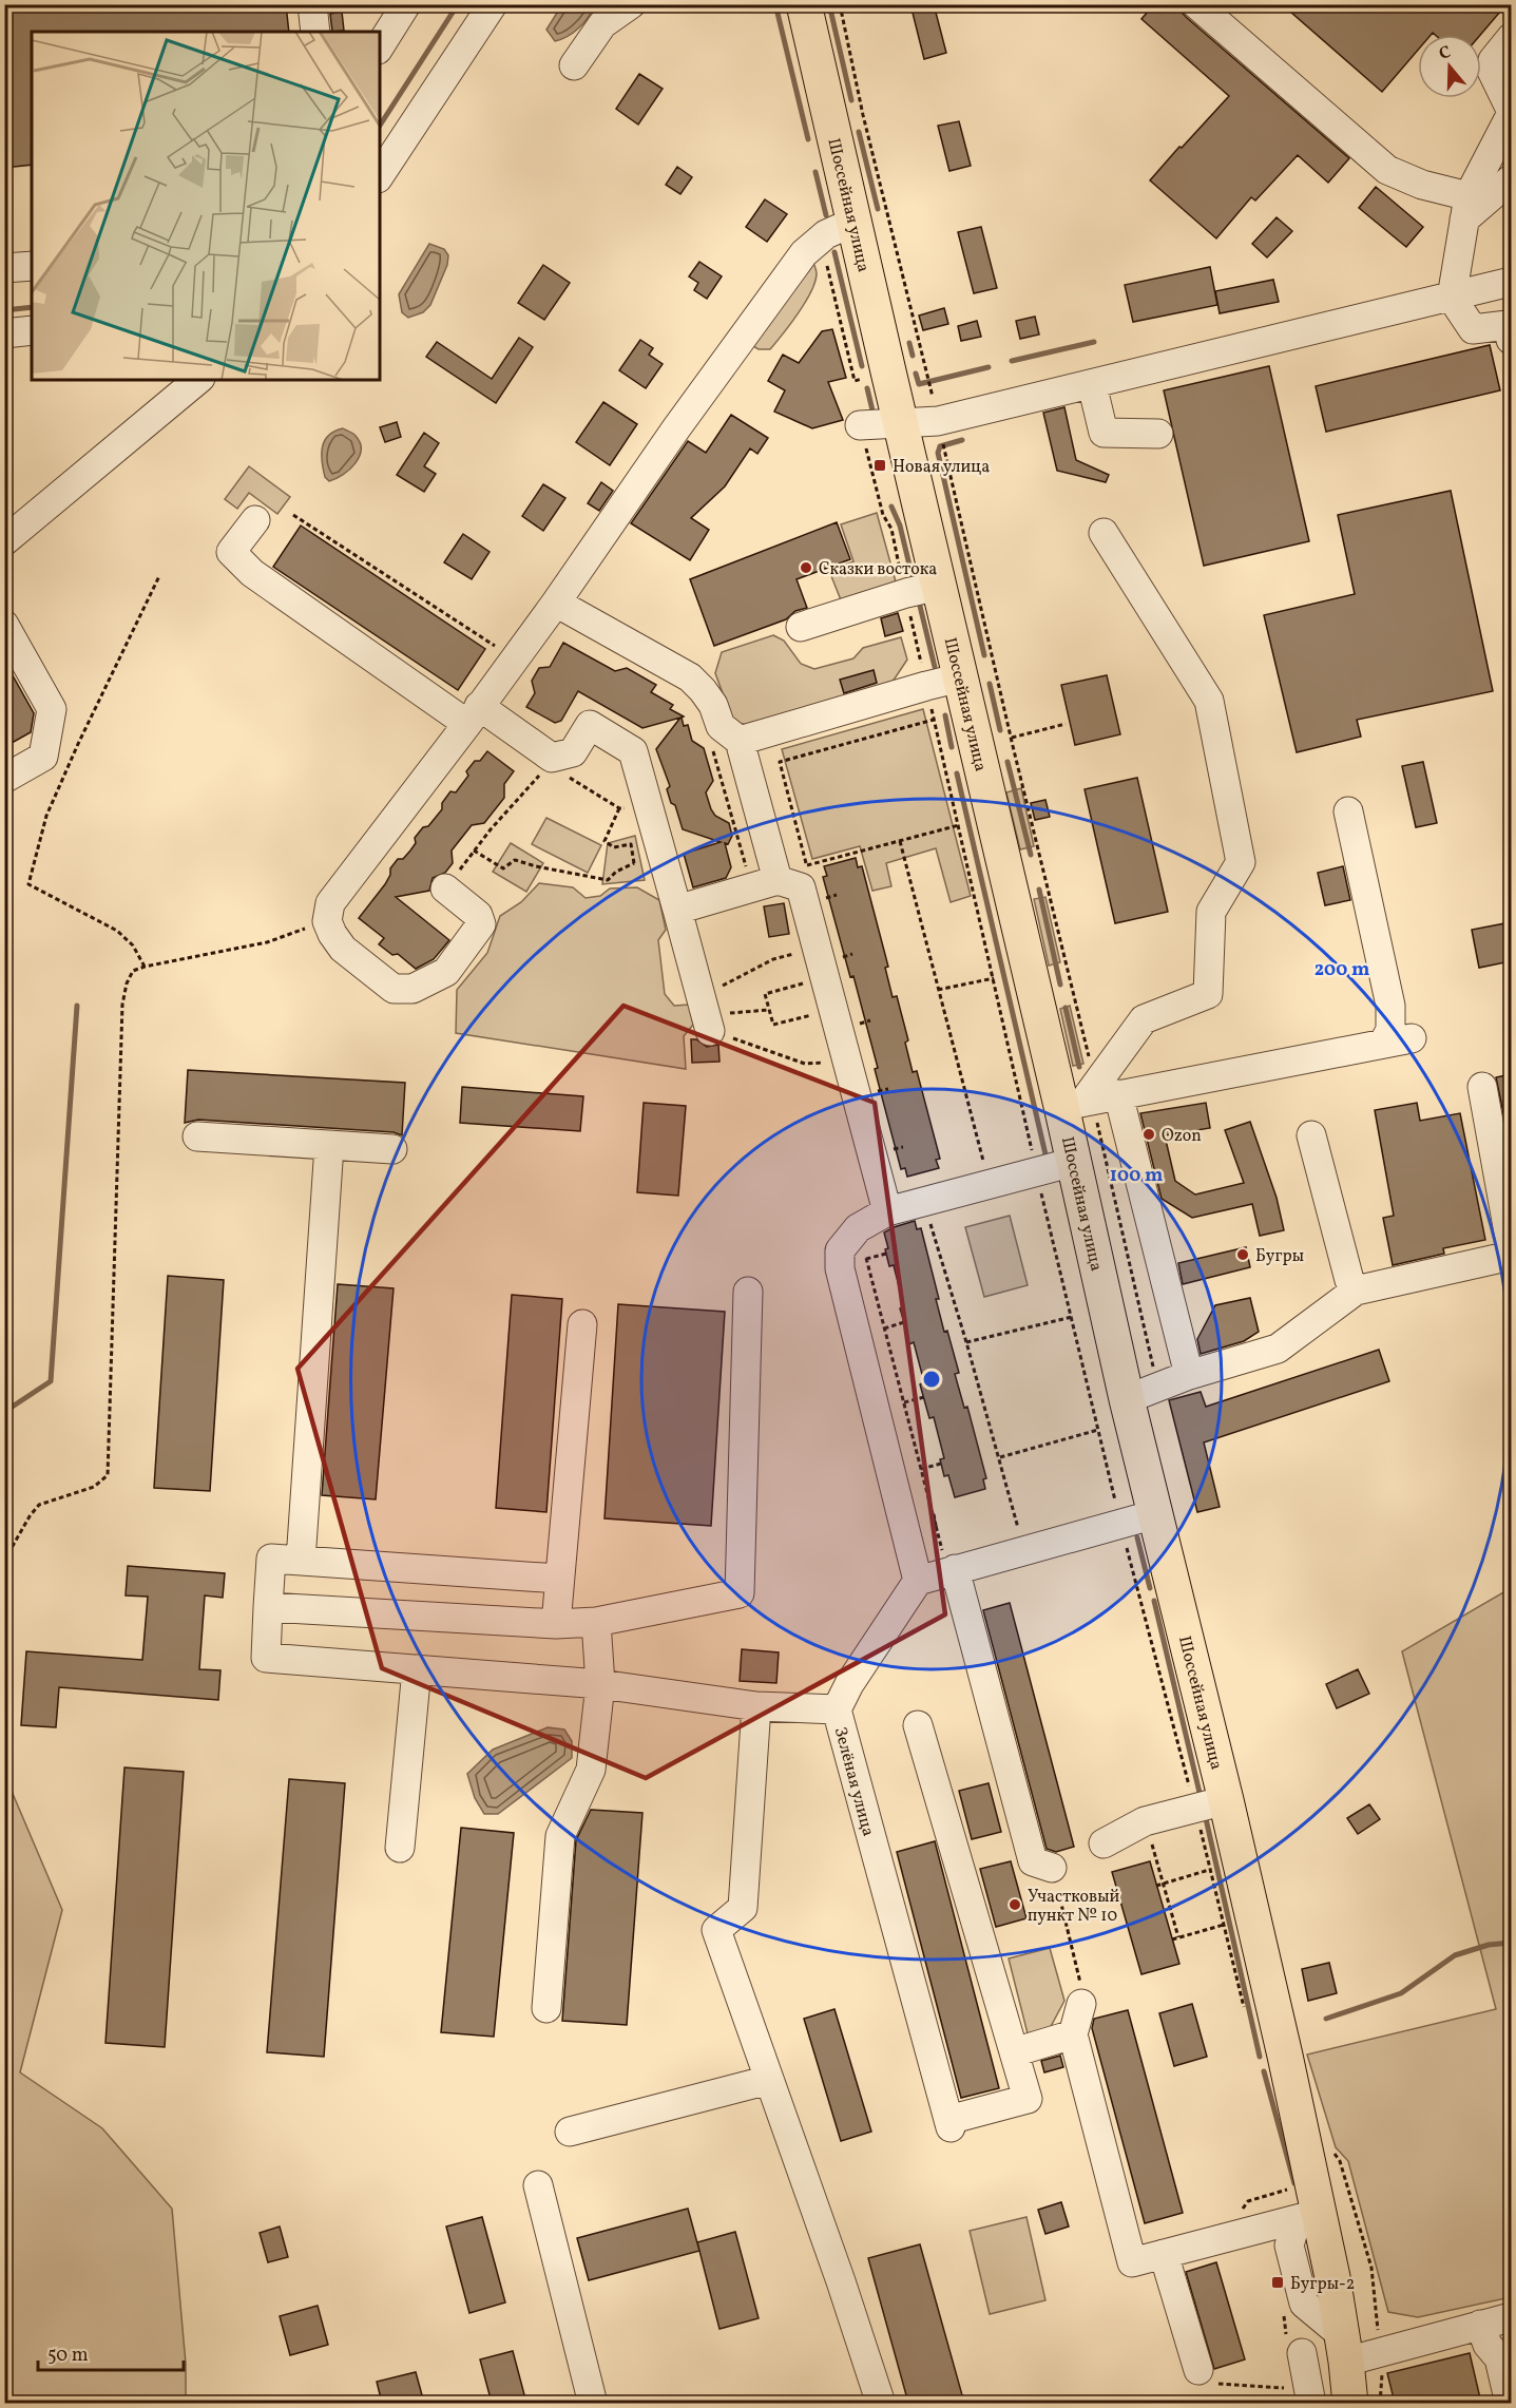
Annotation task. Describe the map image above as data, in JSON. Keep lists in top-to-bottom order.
{
  "streets": {
    "main road": ["Шоссейная улица"],
    "street": ["Зелёная улица"]
  },
  "places": {
    "transit": ["Новая улица", "Бугры-2"],
    "other": [
      "Сказки востока",
      "Ozon",
      "Бугры",
      "Участковый пункт № 10"
    ]
  },
  "scale_bar": "50 m",
  "north": "top",
  "rings": ["200 m", "100 m"]
}
